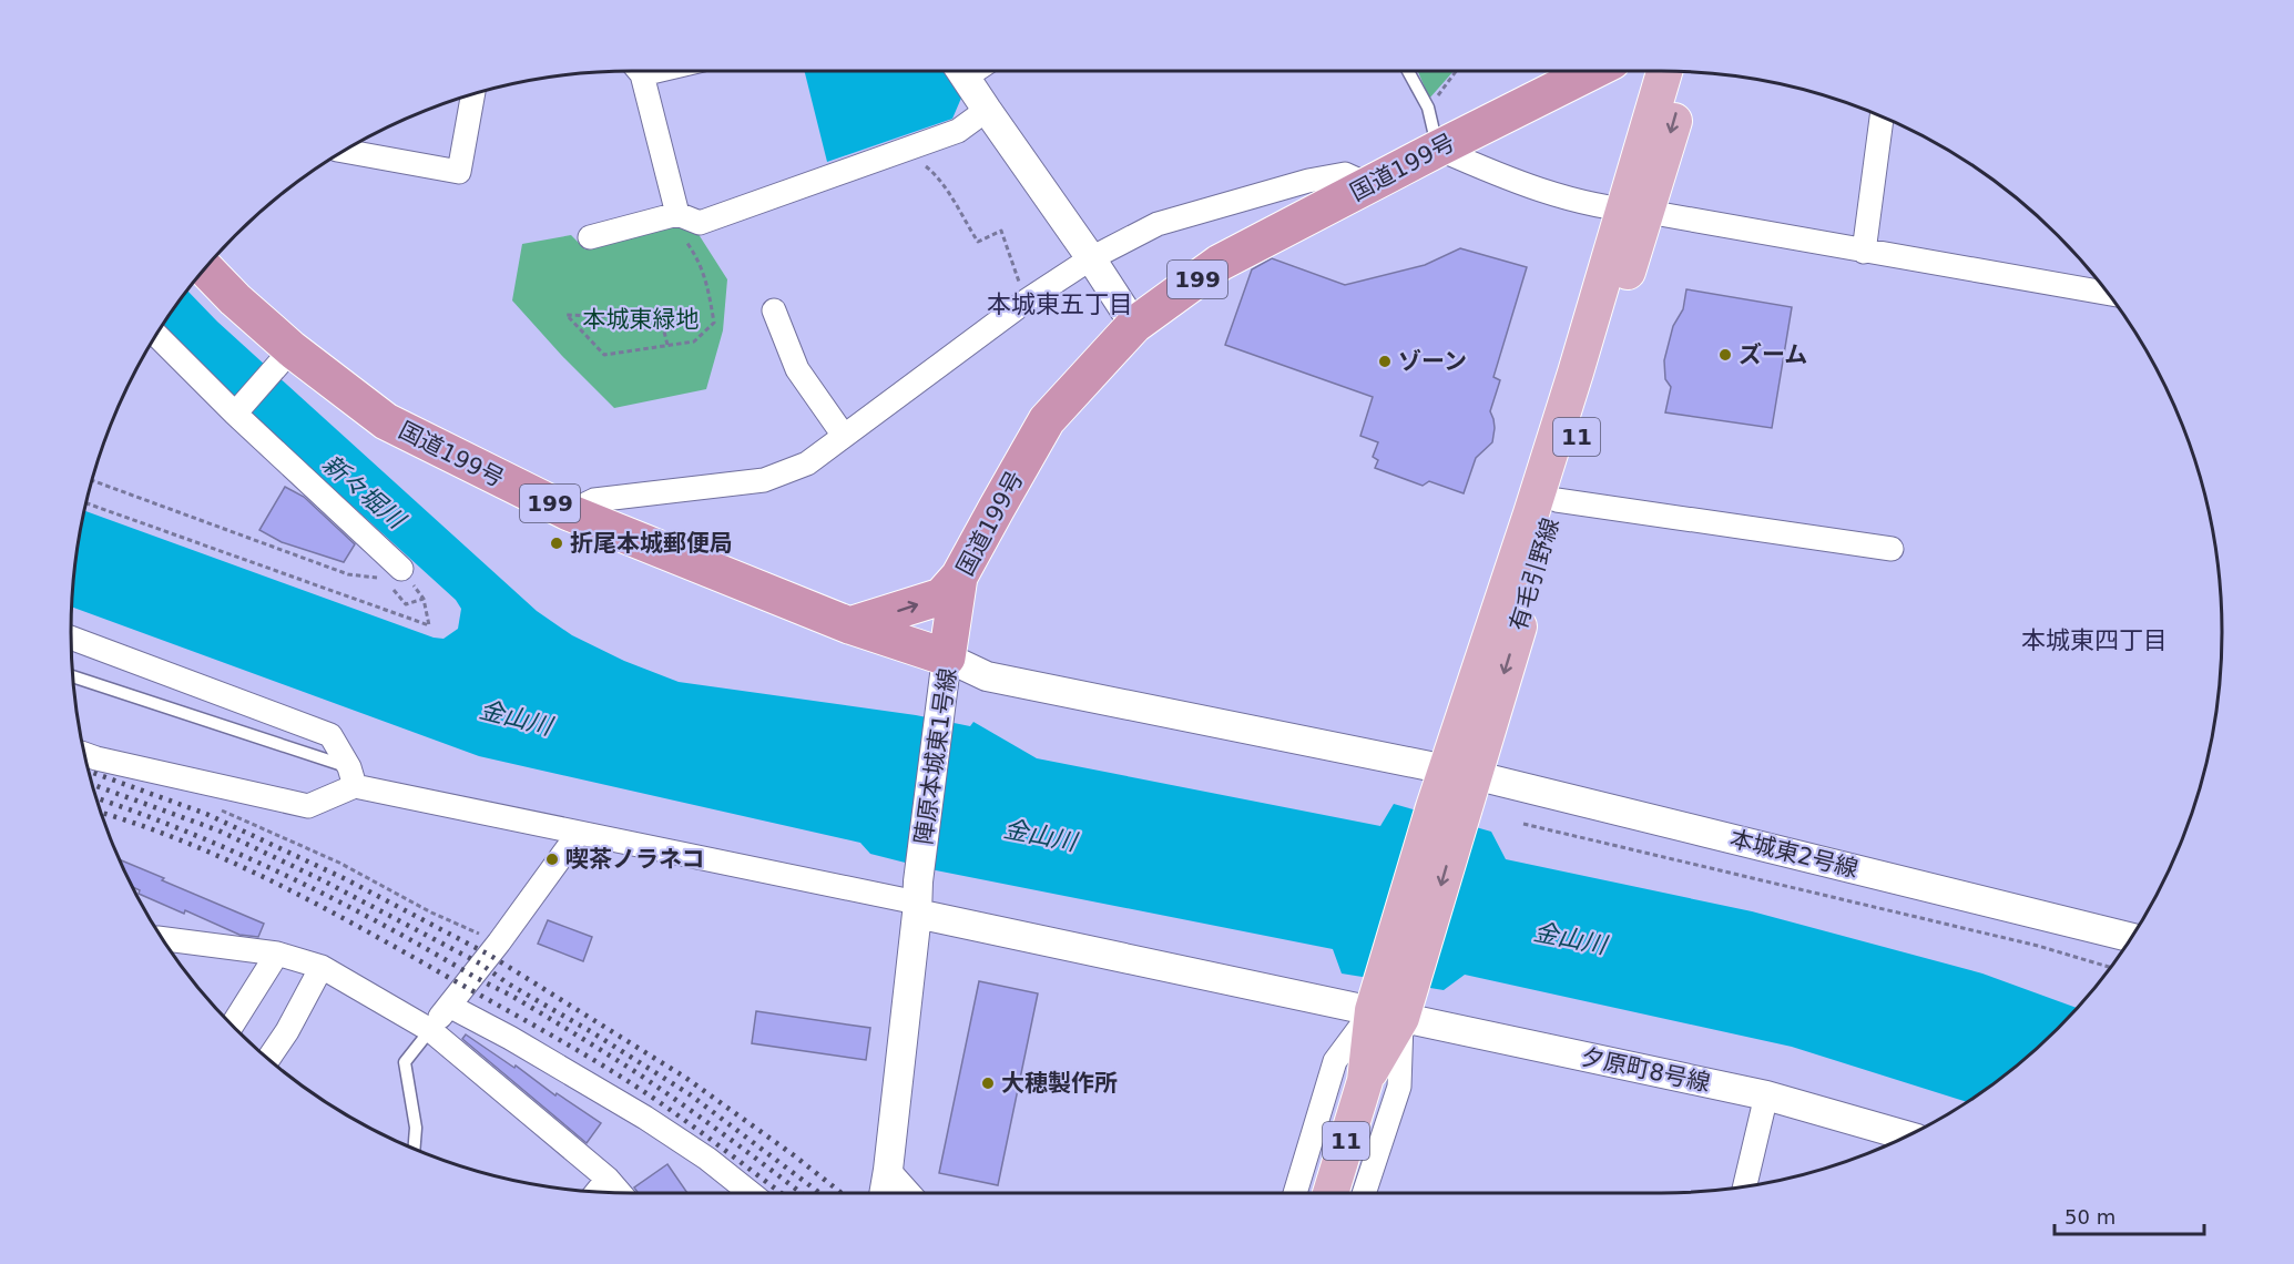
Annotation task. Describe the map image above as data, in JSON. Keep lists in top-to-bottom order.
{
  "streets": {
    "highway": ["国道199号", "199"],
    "main road": ["11", "有毛引野線"],
    "street": ["陣原本城東1号線", "本城東2号線", "夕原町8号線"]
  },
  "crossings": [
    ["国道199号", "199"],
    ["国道199号", "陣原本城東1号線"],
    ["有毛引野線", "陣原本城東1号線"],
    ["有毛引野線", "本城東2号線"],
    ["有毛引野線", "夕原町8号線"],
    ["陣原本城東1号線", "本城東2号線"],
    ["陣原本城東1号線", "夕原町8号線"]
  ],
  "districts": ["本城東五丁目", "本城東四丁目"],
  "water": ["新々堀川", "金山川"],
  "parks": ["本城東緑地"],
  "places": [
    "ズーム",
    "ゾーン",
    "折尾本城郵便局",
    "喫茶ノラネコ",
    "大穂製作所"
  ],
  "scale_bar": "50 m"
}
